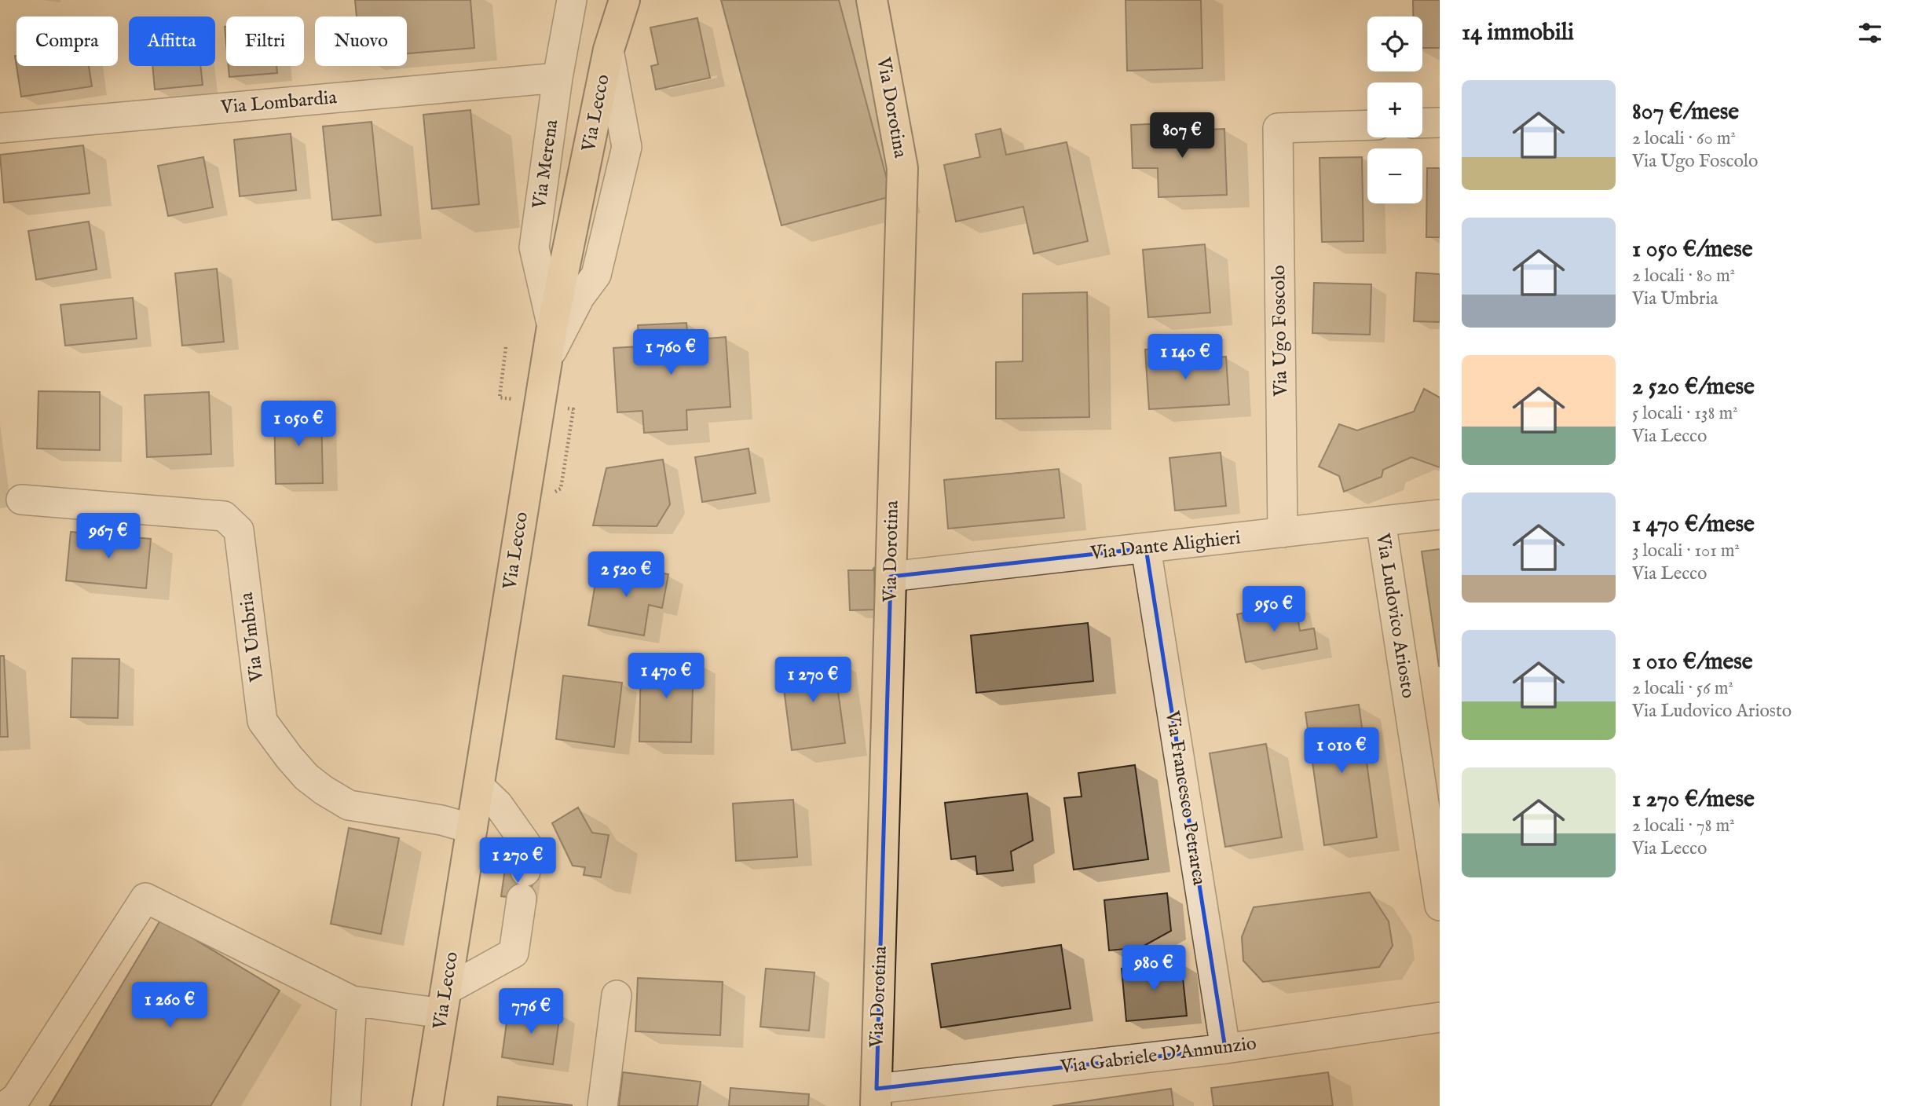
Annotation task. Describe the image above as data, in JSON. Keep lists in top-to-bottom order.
{
  "streets": {
    "main road": ["Via Dorotina", "Via Lecco"],
    "street": [
      "Via Lombardia",
      "Via Merena",
      "Via Ugo Foscolo",
      "Via Dante Alighieri",
      "Via Ludovico Ariosto",
      "Via Umbria",
      "Via Francesco Petrarca",
      "Via Gabriele D'Annunzio"
    ]
  },
  "crossings": [
    ["Via Lombardia", "Via Merena"],
    ["Via Dorotina", "Via Dante Alighieri"],
    ["Via Dorotina", "Via Gabriele D'Annunzio"],
    ["Via Lecco", "Via Merena"],
    ["Via Lecco", "Via Umbria"],
    ["Via Ugo Foscolo", "Via Dante Alighieri"],
    ["Via Dante Alighieri", "Via Ludovico Ariosto"],
    ["Via Dante Alighieri", "Via Francesco Petrarca"],
    ["Via Francesco Petrarca", "Via Gabriele D'Annunzio"]
  ],
  "page": {
    "heading": "14 immobili",
    "map_buttons": ["+", "−"],
    "chip": [
      "Compra",
      "Affitta",
      "Filtri",
      "Nuovo"
    ],
    "list": [
      {
        "name": "807 €/mese",
        "note": "2 locali · 60 m² · Via Ugo Foscolo"
      },
      {
        "name": "1 050 €/mese",
        "note": "2 locali · 80 m² · Via Umbria"
      },
      {
        "name": "2 520 €/mese",
        "note": "5 locali · 138 m² · Via Lecco"
      },
      {
        "name": "1 470 €/mese",
        "note": "3 locali · 101 m² · Via Lecco"
      },
      {
        "name": "1 010 €/mese",
        "note": "2 locali · 56 m² · Via Ludovico Ariosto"
      },
      {
        "name": "1 270 €/mese",
        "note": "2 locali · 78 m² · Via Lecco"
      }
    ],
    "price": [
      "807 €",
      "1 760 €",
      "1 140 €",
      "1 050 €",
      "967 €",
      "2 520 €",
      "950 €",
      "1 470 €",
      "1 270 €",
      "1 010 €",
      "1 270 €",
      "980 €",
      "1 260 €",
      "776 €"
    ]
  }
}
